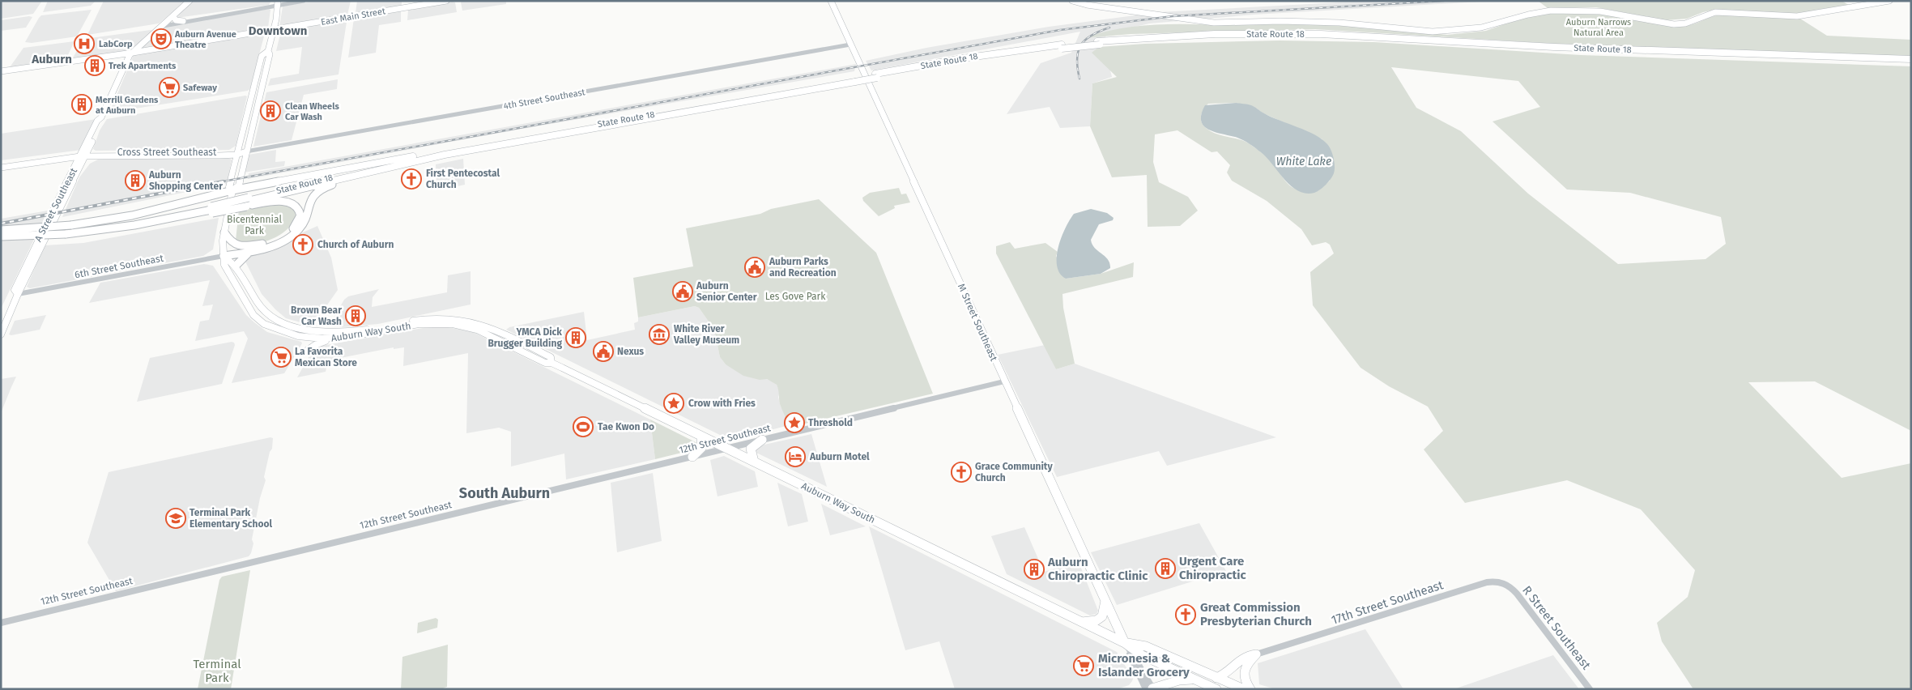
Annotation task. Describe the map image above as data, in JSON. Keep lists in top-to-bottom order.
{
  "streets": {
    "highway": ["State Route 18"],
    "main road": [
      "East Main Street",
      "4th Street Southeast",
      "Cross Street Southeast",
      "A Street Southeast",
      "M Street Southeast",
      "Auburn Way South"
    ],
    "street": [
      "6th Street Southeast",
      "12th Street Southeast",
      "17th Street Southeast",
      "R Street Southeast"
    ]
  },
  "crossings": [
    ["East Main Street", "A Street Southeast"],
    ["East Main Street", "Auburn Way South"],
    ["4th Street Southeast", "Cross Street Southeast"],
    ["4th Street Southeast", "M Street Southeast"],
    ["4th Street Southeast", "Auburn Way South"],
    ["Cross Street Southeast", "A Street Southeast"],
    ["Cross Street Southeast", "Auburn Way South"],
    ["A Street Southeast", "6th Street Southeast"],
    ["6th Street Southeast", "Auburn Way South"],
    ["M Street Southeast", "Auburn Way South"],
    ["M Street Southeast", "12th Street Southeast"],
    ["Auburn Way South", "12th Street Southeast"],
    ["17th Street Southeast", "R Street Southeast"]
  ],
  "districts": ["Downtown", "Auburn", "South Auburn"],
  "water": ["White Lake"],
  "parks": [
    "Auburn Narrows Natural Area",
    "Bicentennial Park",
    "Les Gove Park",
    "Terminal Park"
  ],
  "places": {
    "theatre": ["Auburn Avenue Theatre"],
    "hospital": ["LabCorp"],
    "building": [
      "Trek Apartments",
      "Merrill Gardens at Auburn",
      "Clean Wheels Car Wash",
      "Auburn Shopping Center",
      "Brown Bear Car Wash",
      "YMCA Dick Brugger Building",
      "Urgent Care Chiropractic",
      "Auburn Chiropractic Clinic"
    ],
    "supermarket": ["Safeway", "La Favorita Mexican Store", "Micronesia & Islander Grocery"],
    "church": [
      "First Pentecostal Church",
      "Church of Auburn",
      "Grace Community Church",
      "Great Commission Presbyterian Church"
    ],
    "public building": ["Auburn Parks and Recreation", "Auburn Senior Center", "Nexus"],
    "museum": ["White River Valley Museum"],
    "place": ["Crow with Fries", "Threshold"],
    "sports": ["Tae Kwon Do"],
    "hotel": ["Auburn Motel"],
    "school or university": ["Terminal Park Elementary School"]
  }
}
